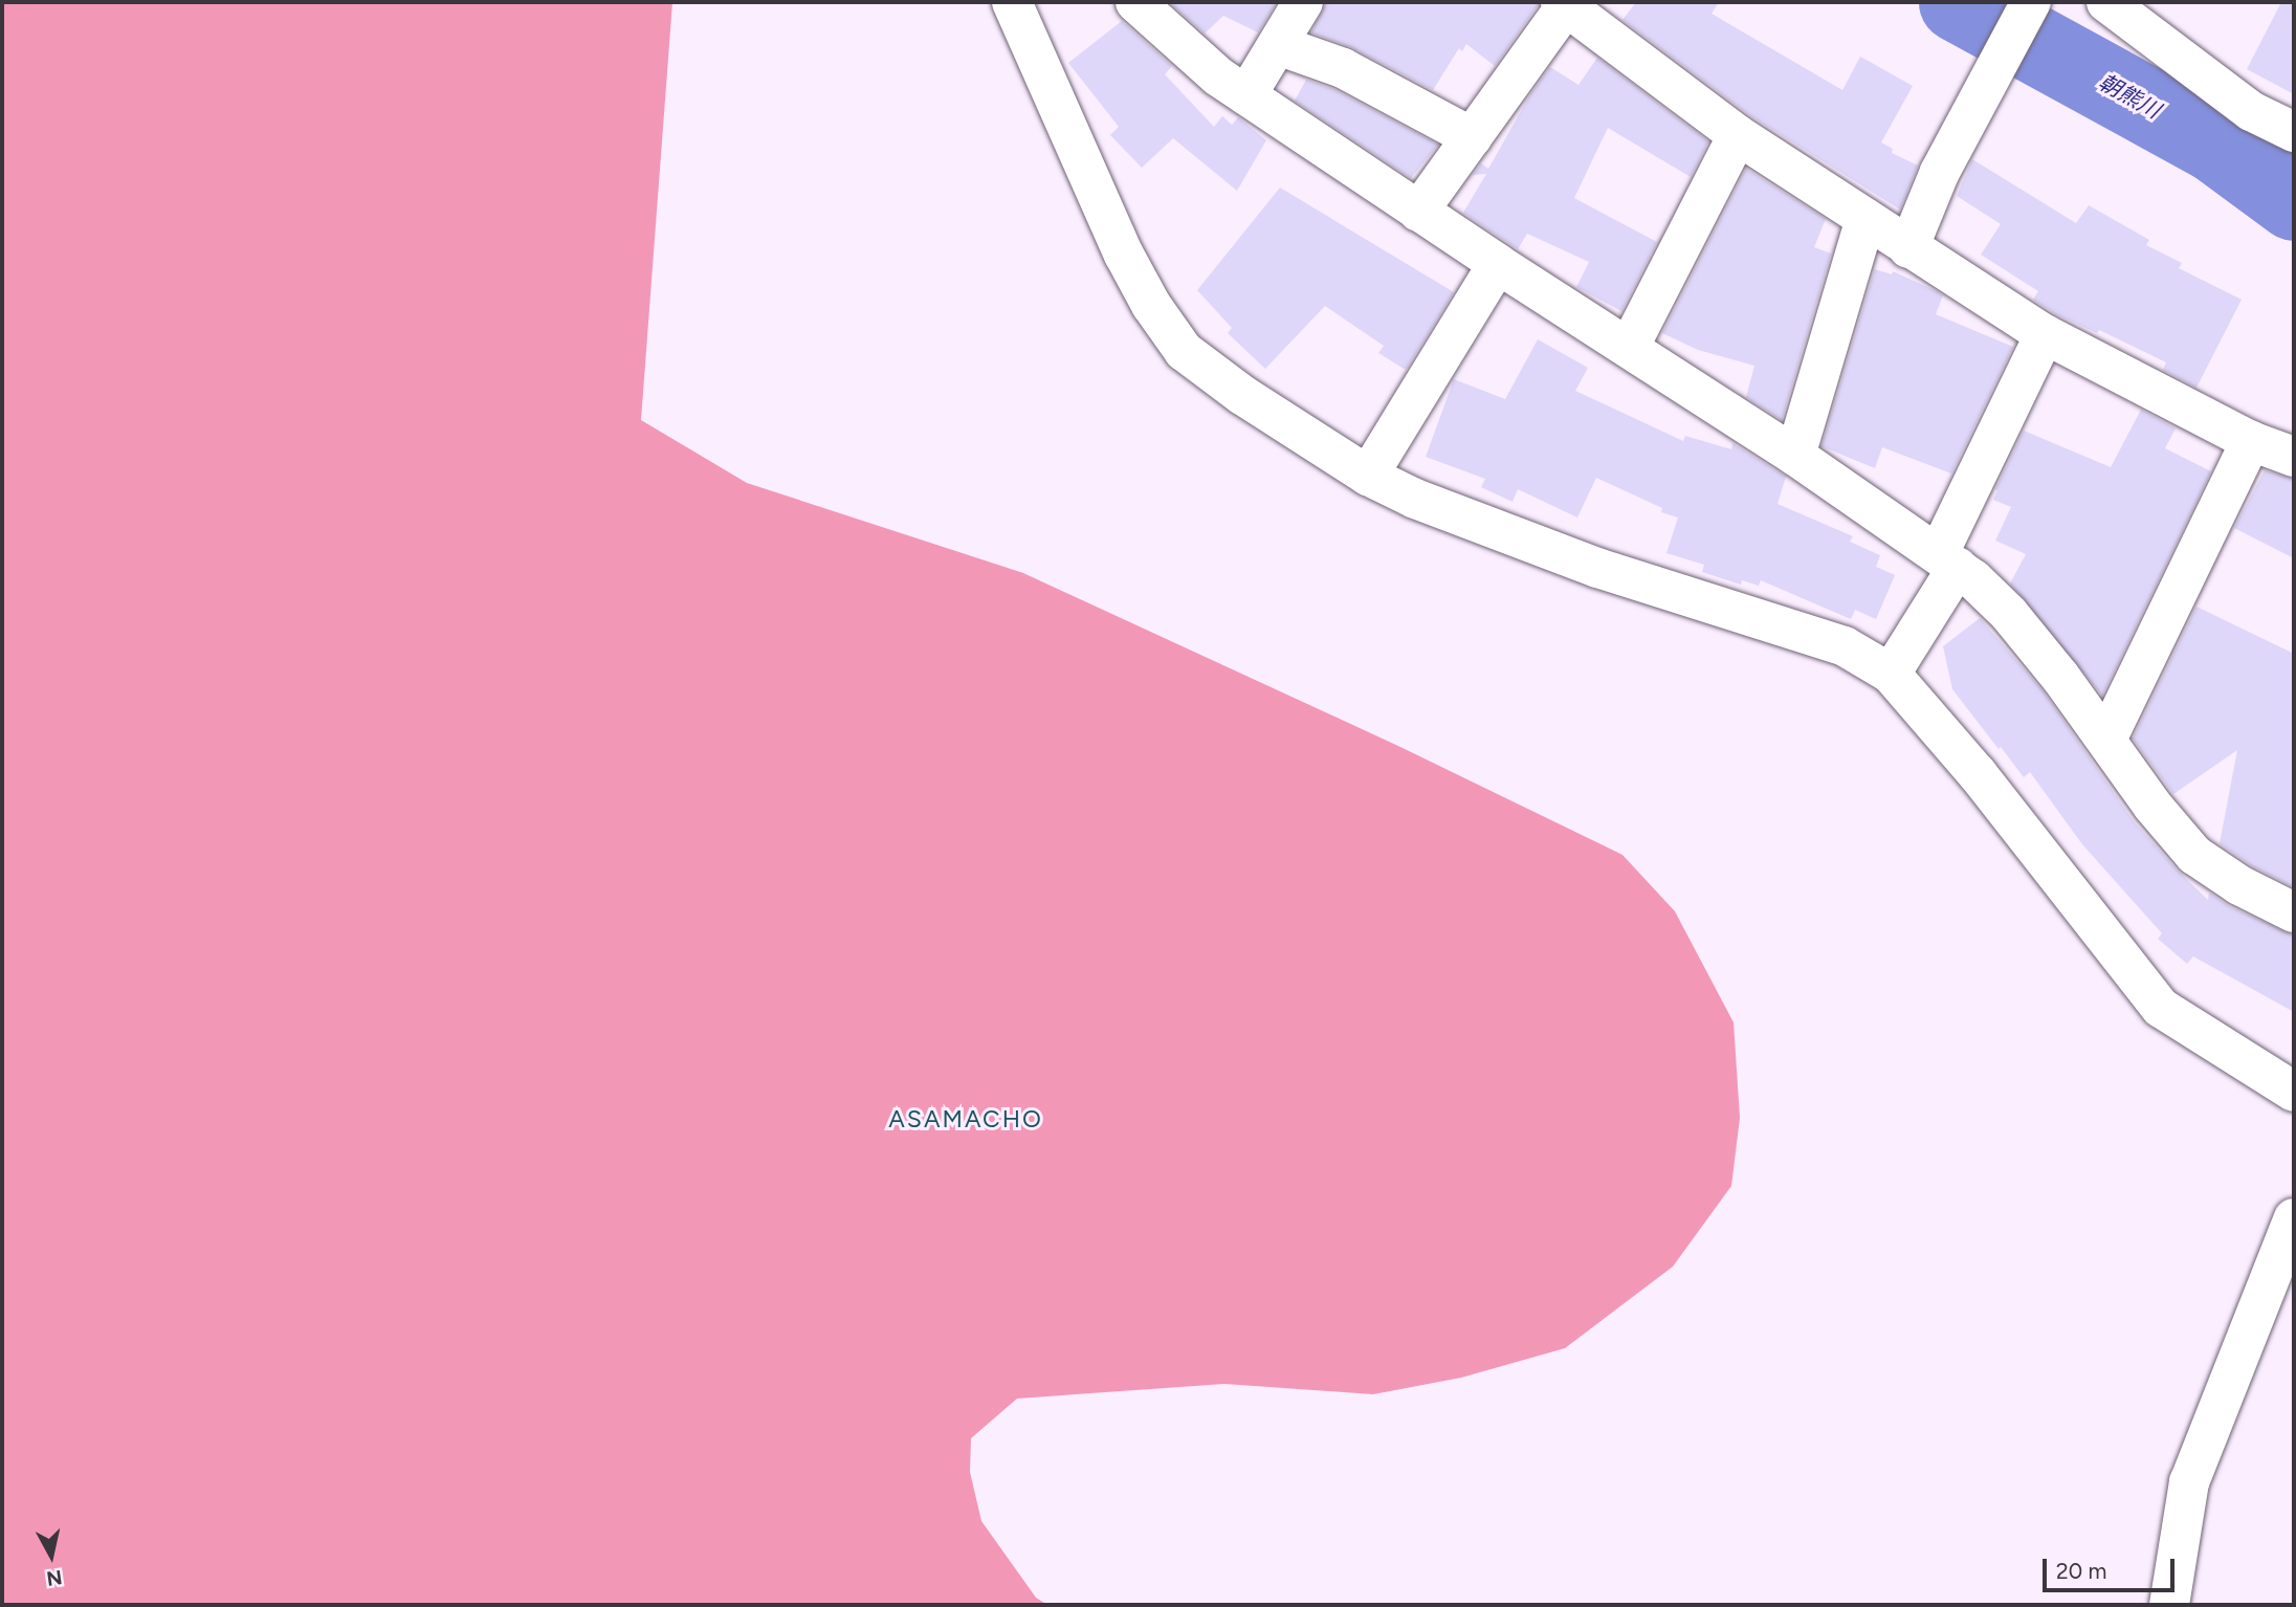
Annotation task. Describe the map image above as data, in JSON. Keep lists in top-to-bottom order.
{
  "districts": ["ASAMACHO"],
  "water": ["朝熊川"],
  "scale_bar": "20 m",
  "north": "bottom"
}
